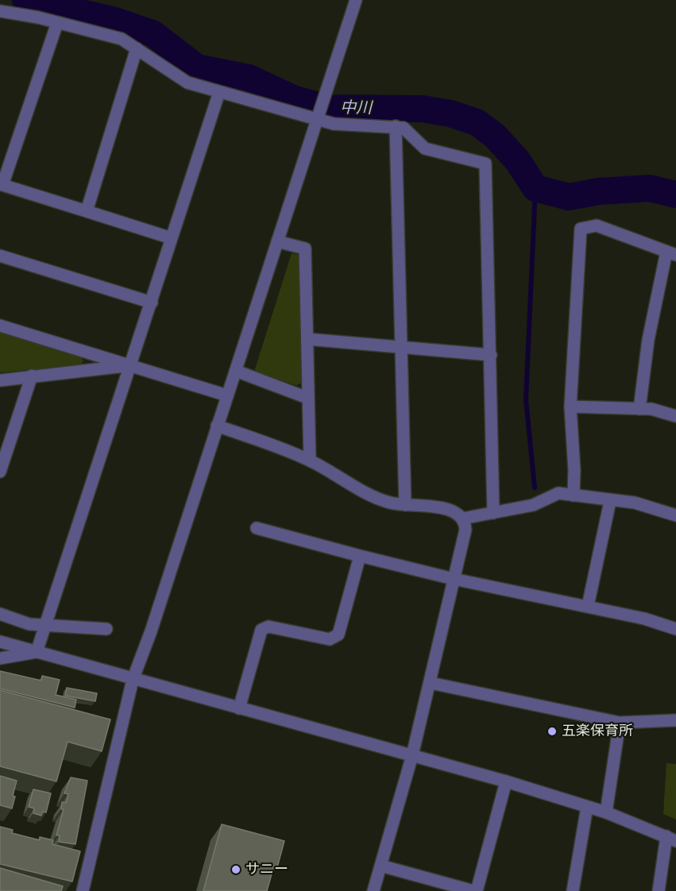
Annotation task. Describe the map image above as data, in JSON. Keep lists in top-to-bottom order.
{
  "water": ["中川"],
  "places": ["五楽保育所", "サニー"]
}
